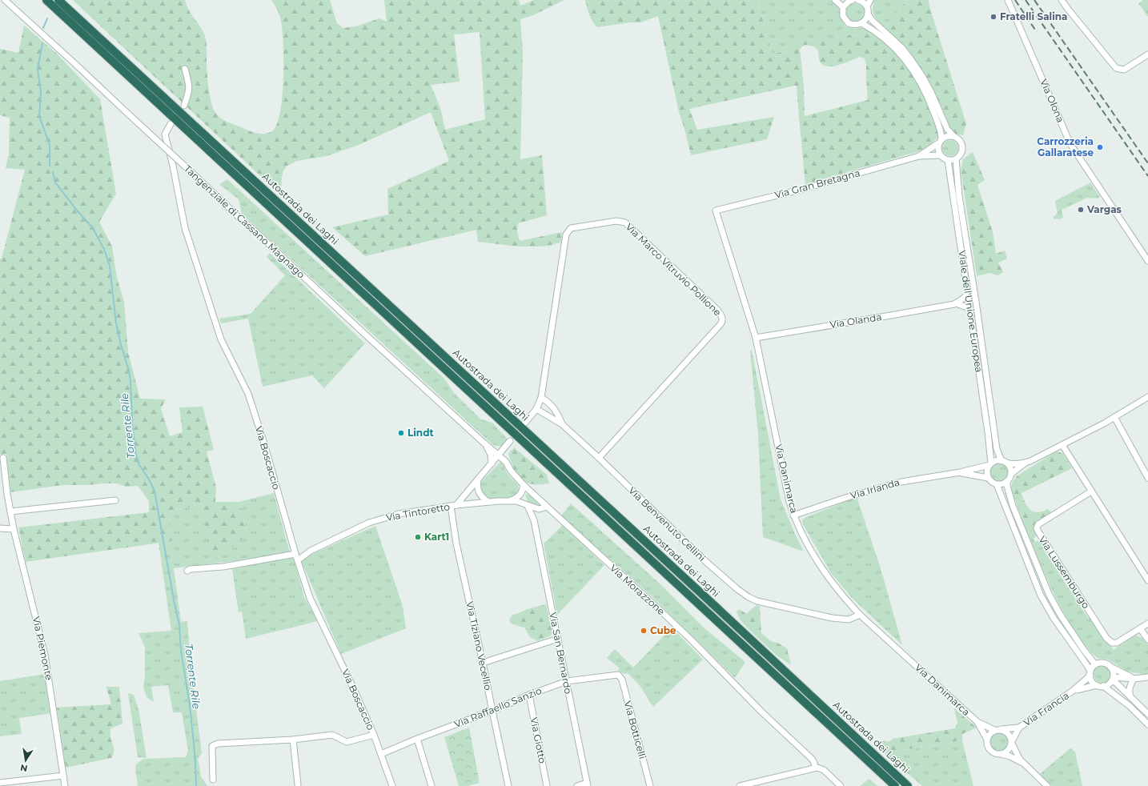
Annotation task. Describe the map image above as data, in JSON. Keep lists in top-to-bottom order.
{
  "streets": {
    "highway": ["Autostrada dei Laghi"],
    "street": [
      "Via Olona",
      "Via Gran Bretagna",
      "Tangenziale di Cassano Magnago",
      "Via Marco Vitruvio Pollione",
      "Viale dell'Unione Europea",
      "Via Olanda",
      "Via Boscaccio",
      "Via Danimarca",
      "Via Irlanda",
      "Via Tintoretto",
      "Via Benvenuto Cellini",
      "Via Lussemburgo",
      "Via Morazzone",
      "Via Tiziano Vecellio",
      "Via Piemonte",
      "Via San Bernardo",
      "Via Raffaello Sanzio",
      "Via Francia",
      "Via Botticelli",
      "Via Giotto"
    ]
  },
  "crossings": [
    ["Via Gran Bretagna", "Viale dell'Unione Europea"],
    ["Via Gran Bretagna", "Via Danimarca"],
    ["Tangenziale di Cassano Magnago", "Via Morazzone"],
    ["Via Marco Vitruvio Pollione", "Via Benvenuto Cellini"],
    ["Viale dell'Unione Europea", "Via Olanda"],
    ["Viale dell'Unione Europea", "Via Irlanda"],
    ["Via Olanda", "Via Danimarca"],
    ["Via Boscaccio", "Via Tintoretto"],
    ["Via Boscaccio", "Via Raffaello Sanzio"],
    ["Via Danimarca", "Via Irlanda"],
    ["Via Danimarca", "Via Benvenuto Cellini"],
    ["Via Danimarca", "Via Francia"],
    ["Via Tintoretto", "Via Tiziano Vecellio"],
    ["Via Tintoretto", "Via San Bernardo"],
    ["Via Tiziano Vecellio", "Via Raffaello Sanzio"],
    ["Via San Bernardo", "Via Raffaello Sanzio"],
    ["Via Raffaello Sanzio", "Via Botticelli"],
    ["Via Raffaello Sanzio", "Via Giotto"]
  ],
  "water": ["Torrente Rile"],
  "places": [
    "Fratelli Salina",
    "Carrozzeria Gallaratese",
    "Vargas",
    "Lindt",
    "Kart1",
    "Cube"
  ],
  "north": "bottom"
}
